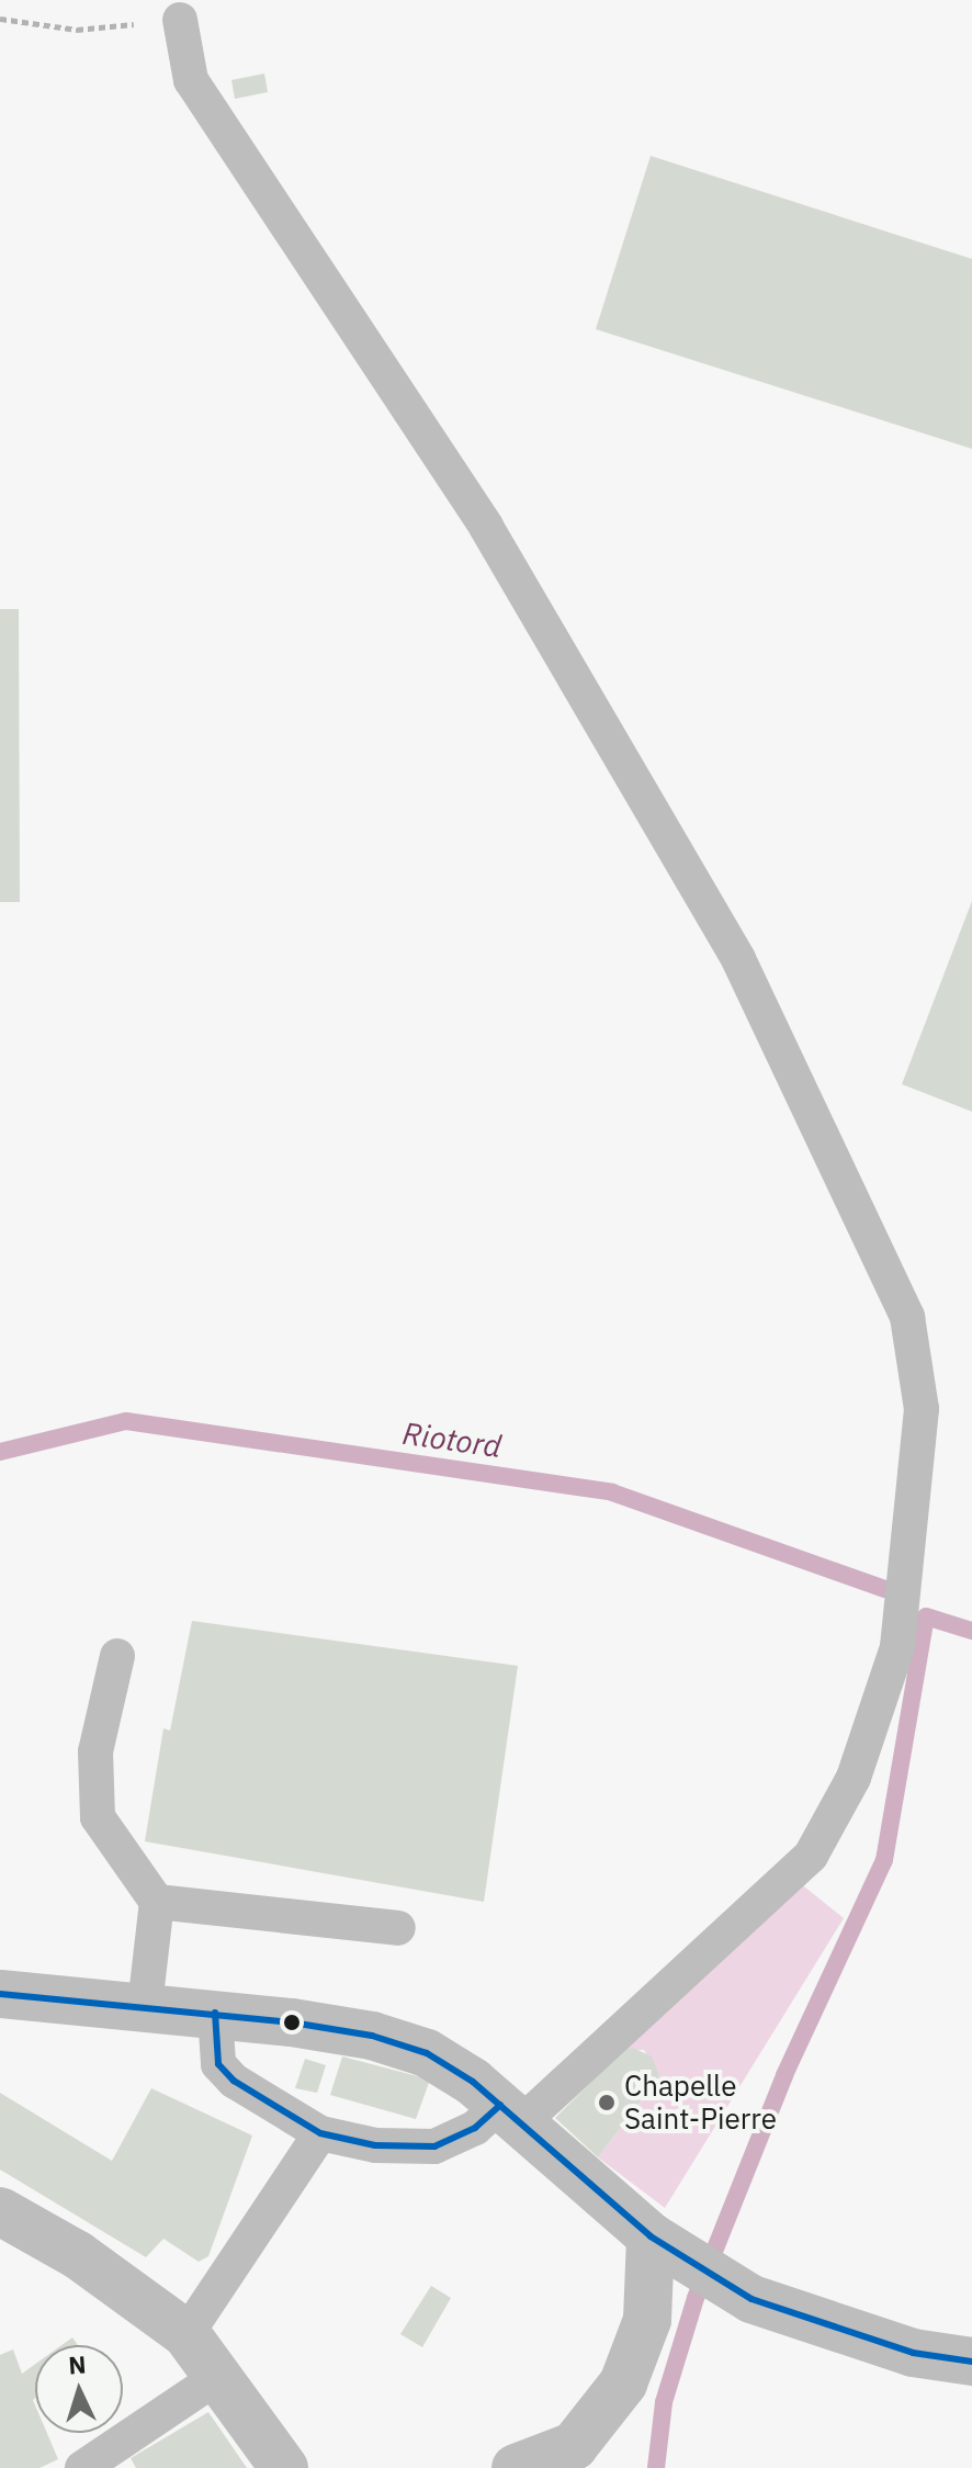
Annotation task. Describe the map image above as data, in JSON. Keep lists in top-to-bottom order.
{
  "water": ["Riotord"],
  "places": ["Chapelle Saint-Pierre"],
  "north": "top"
}
